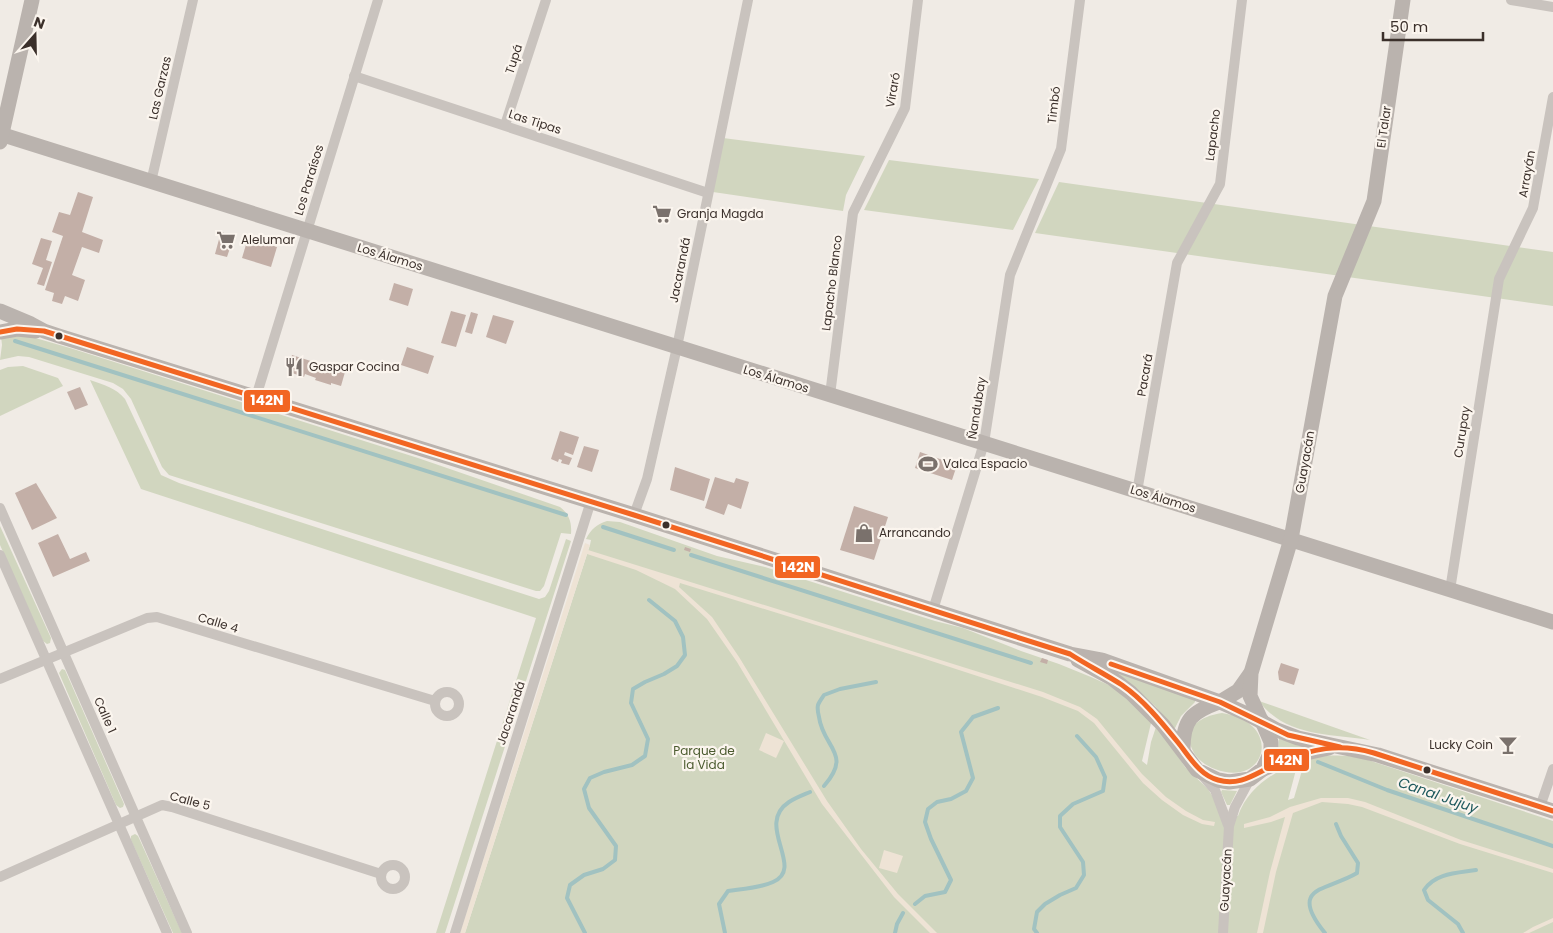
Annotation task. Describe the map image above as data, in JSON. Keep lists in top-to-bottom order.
{
  "streets": {
    "street": [
      "Tupá",
      "Las Garzas",
      "Viraró",
      "Timbó",
      "Las Tipas",
      "El Talar",
      "Lapacho",
      "Arrayán",
      "Los Paraísos",
      "Los Álamos",
      "Jacarandá",
      "Lapacho Blanco",
      "Pacará",
      "Ñandubay",
      "Curupay",
      "Guayacán",
      "Calle 4",
      "Calle 1",
      "Calle 5"
    ]
  },
  "crossings": [
    ["Tupá", "Las Tipas"],
    ["Las Garzas", "Los Álamos"],
    ["Viraró", "Lapacho Blanco"],
    ["Timbó", "Ñandubay"],
    ["Las Tipas", "Los Paraísos"],
    ["Las Tipas", "Jacarandá"],
    ["El Talar", "Guayacán"],
    ["Lapacho", "Pacará"],
    ["Arrayán", "Curupay"],
    ["Los Paraísos", "Los Álamos"],
    ["Los Álamos", "Jacarandá"],
    ["Los Álamos", "Lapacho Blanco"],
    ["Los Álamos", "Pacará"],
    ["Los Álamos", "Ñandubay"],
    ["Los Álamos", "Curupay"],
    ["Los Álamos", "Guayacán"],
    ["Calle 4", "Calle 1"],
    ["Calle 1", "Calle 5"]
  ],
  "water": ["Canal Jujuy"],
  "parks": ["Parque de la Vida"],
  "places": {
    "supermarket": ["Granja Magda", "Alelumar"],
    "restaurant": ["Gaspar Cocina"],
    "sports": ["Valca Espacio"],
    "shop": ["Arrancando"],
    "bar": ["Lucky Coin"]
  },
  "lines": ["transit line 142N"],
  "scale_bar": "50 m",
  "north": "top"
}
